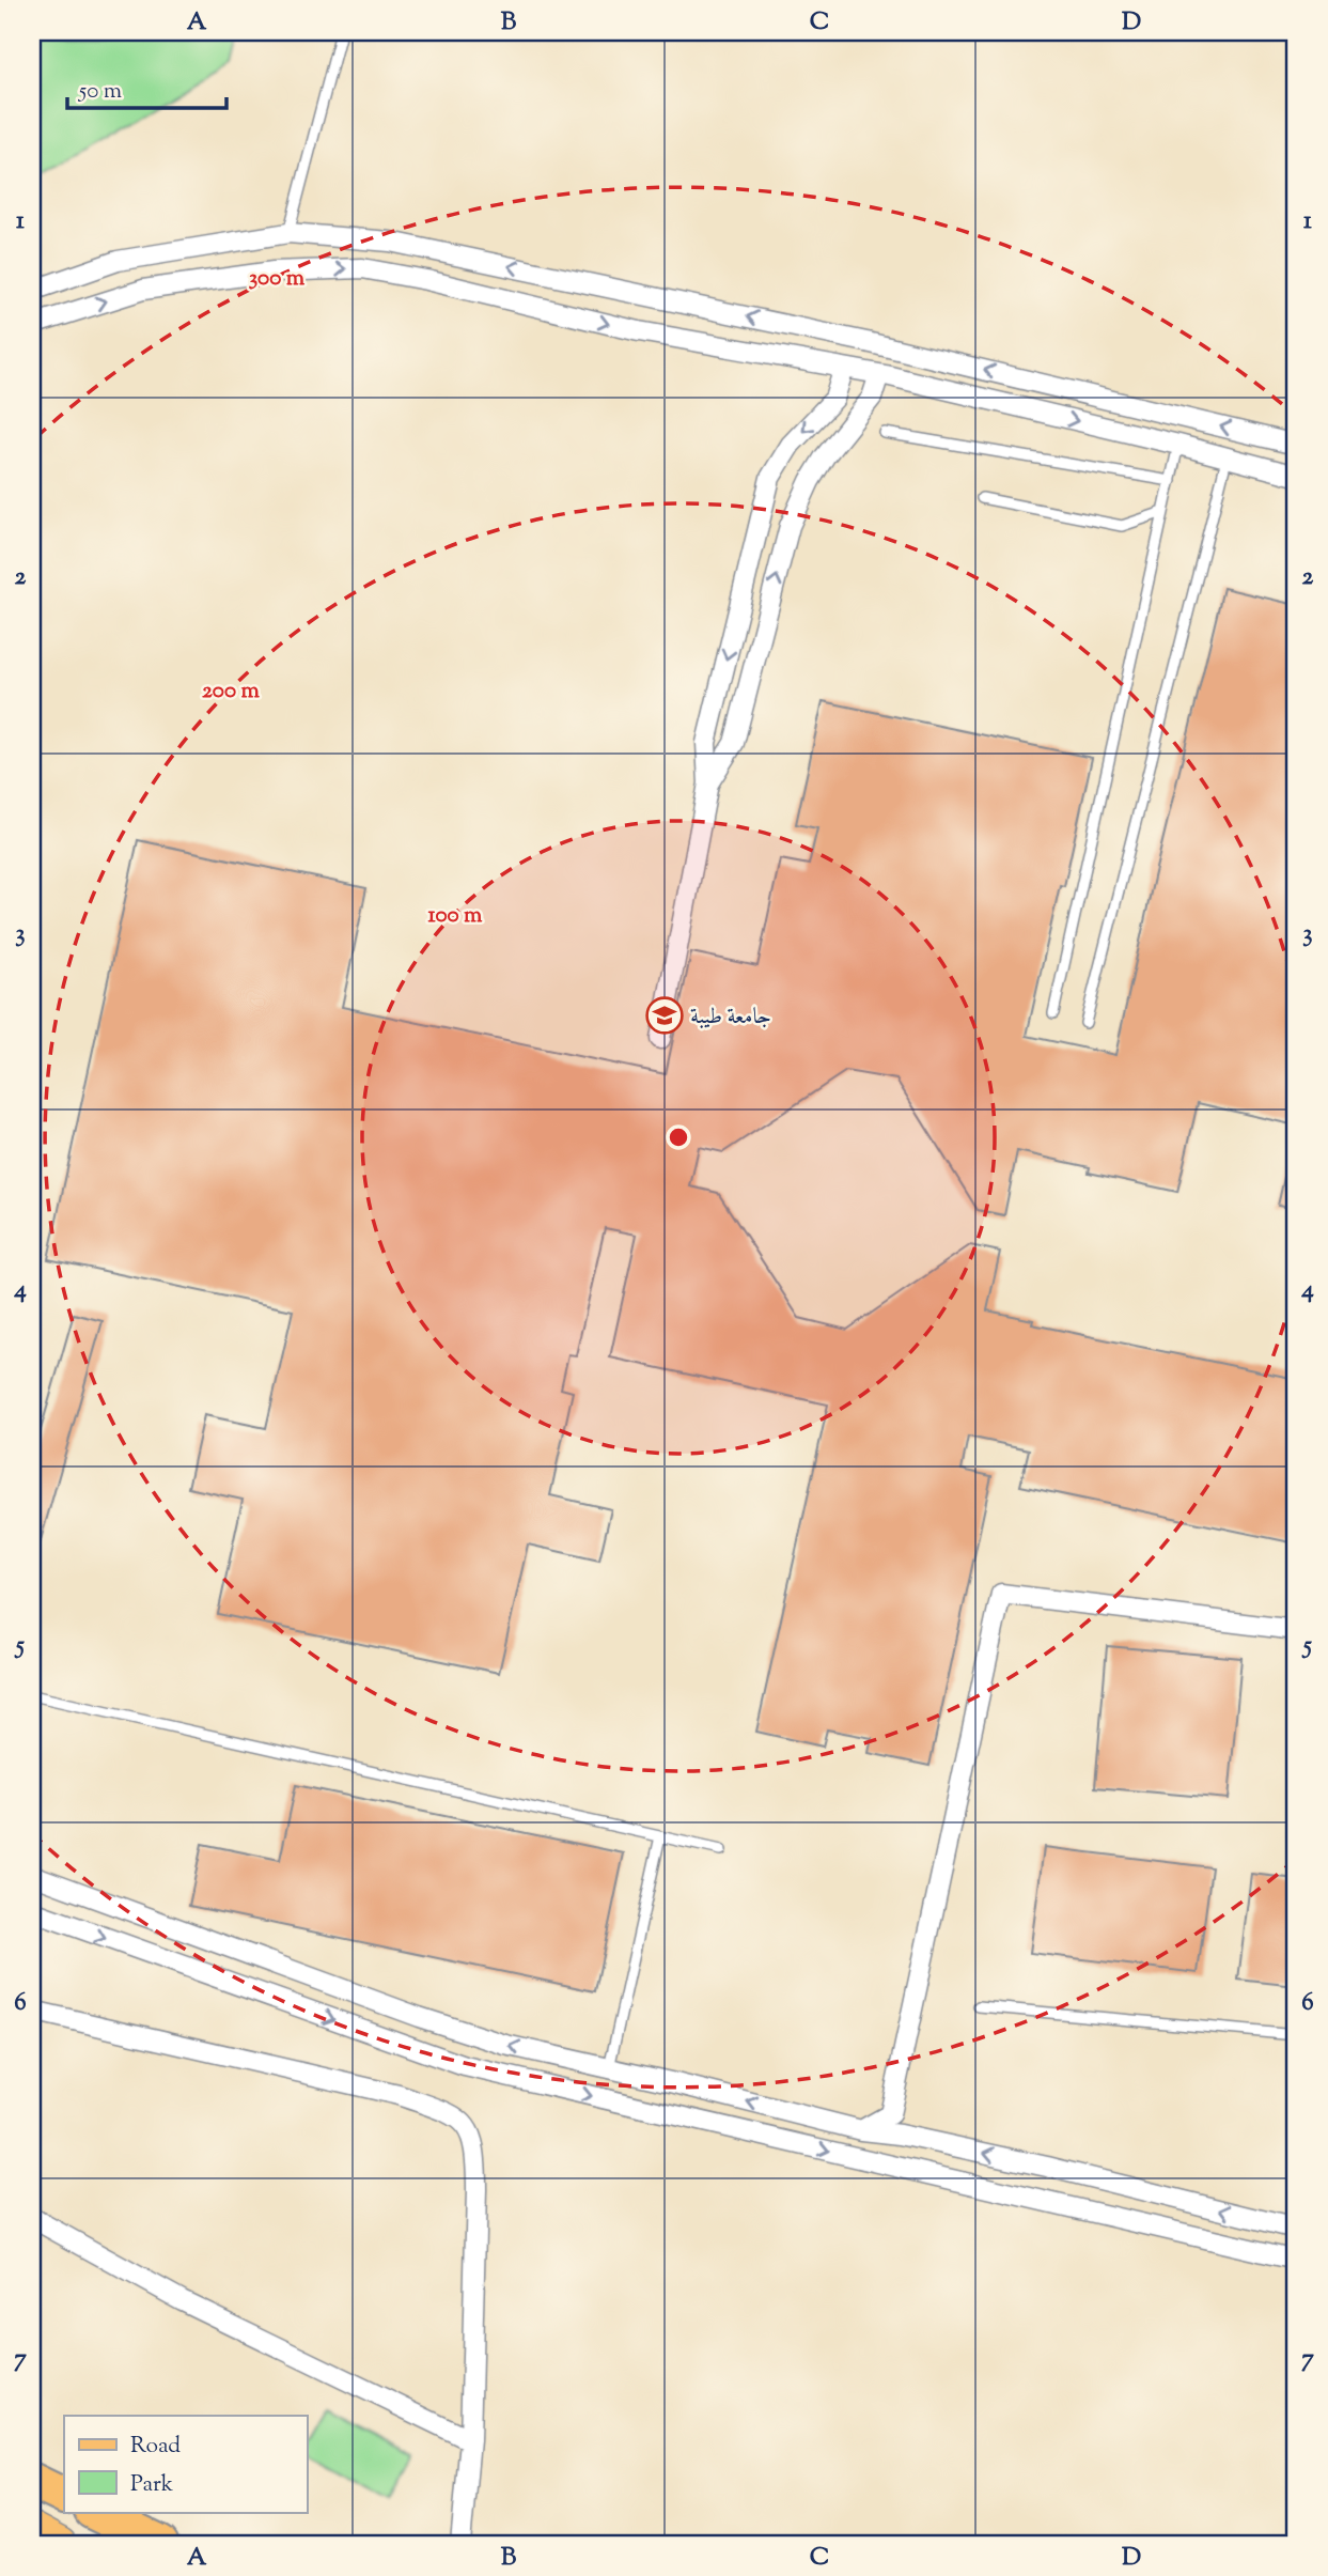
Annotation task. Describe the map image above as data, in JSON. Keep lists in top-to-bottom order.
{
  "places": {
    "school or university": ["جامعة طيبة"]
  },
  "legend": ["Road", "Park"],
  "scale_bar": "50 m",
  "grid": {
    "columns": [
      "A",
      "B",
      "C",
      "D"
    ],
    "rows": [
      "1",
      "2",
      "3",
      "4",
      "5",
      "6",
      "7"
    ]
  },
  "rings": ["300 m", "200 m", "100 m"]
}
